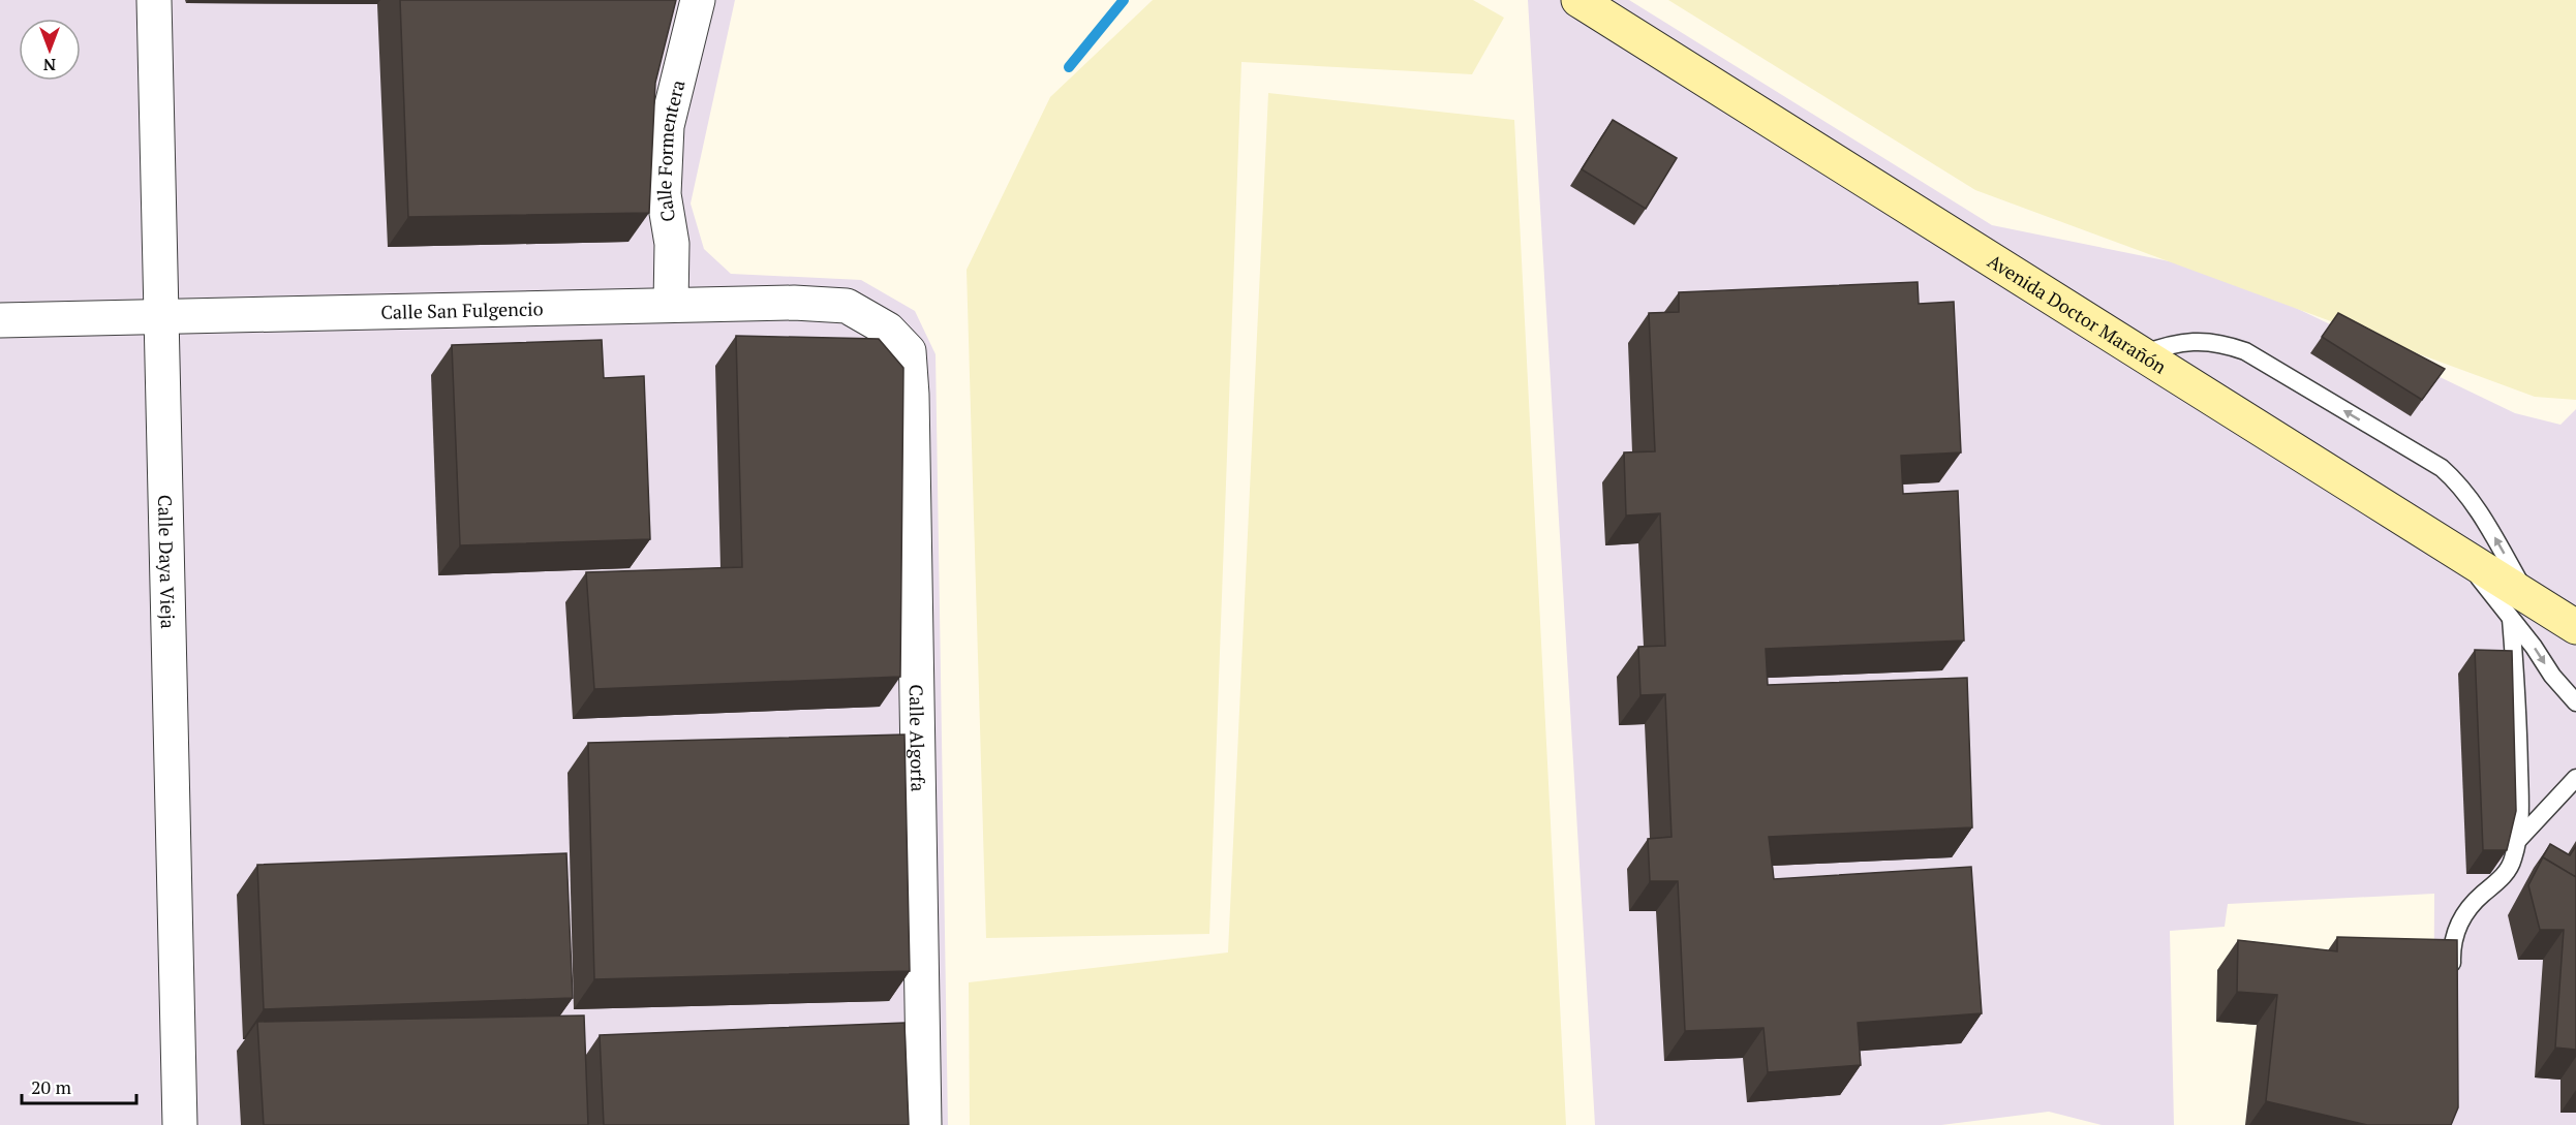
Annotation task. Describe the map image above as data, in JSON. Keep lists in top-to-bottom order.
{
  "streets": {
    "main road": ["Avenida Doctor Marañón"],
    "street": [
      "Calle Formentera",
      "Calle San Fulgencio",
      "Calle Daya Vieja",
      "Calle Algorfa"
    ]
  },
  "crossings": [
    ["Calle Formentera", "Calle San Fulgencio"],
    ["Calle San Fulgencio", "Calle Daya Vieja"],
    ["Calle San Fulgencio", "Calle Algorfa"]
  ],
  "scale_bar": "20 m",
  "north": "bottom"
}
